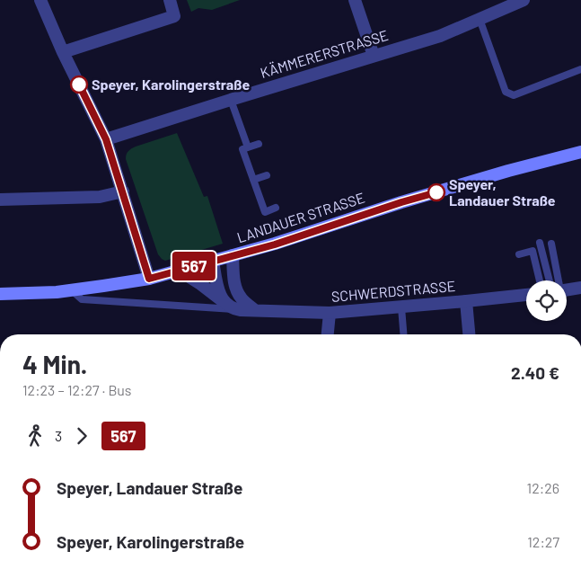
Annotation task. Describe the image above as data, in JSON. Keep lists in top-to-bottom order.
{
  "streets": {
    "main road": ["LANDAUER STRASSE"],
    "street": ["KÄMMERERSTRASSE", "SCHWERDSTRASSE"]
  },
  "crossings": [
    ["LANDAUER STRASSE", "SCHWERDSTRASSE"]
  ],
  "places": ["Speyer, Karolingerstraße", "Speyer, Landauer Straße"],
  "lines": ["bus line 567"],
  "page": {
    "on_map": "567",
    "heading": ["4 Min.", "12:23 – 12:27 · Bus", "2.40 €"],
    "legs": ["3", "567"],
    "list": [
      {
        "name": "Speyer, Landauer Straße",
        "value": "12:26"
      },
      {
        "name": "Speyer, Karolingerstraße",
        "value": "12:27"
      }
    ]
  }
}
